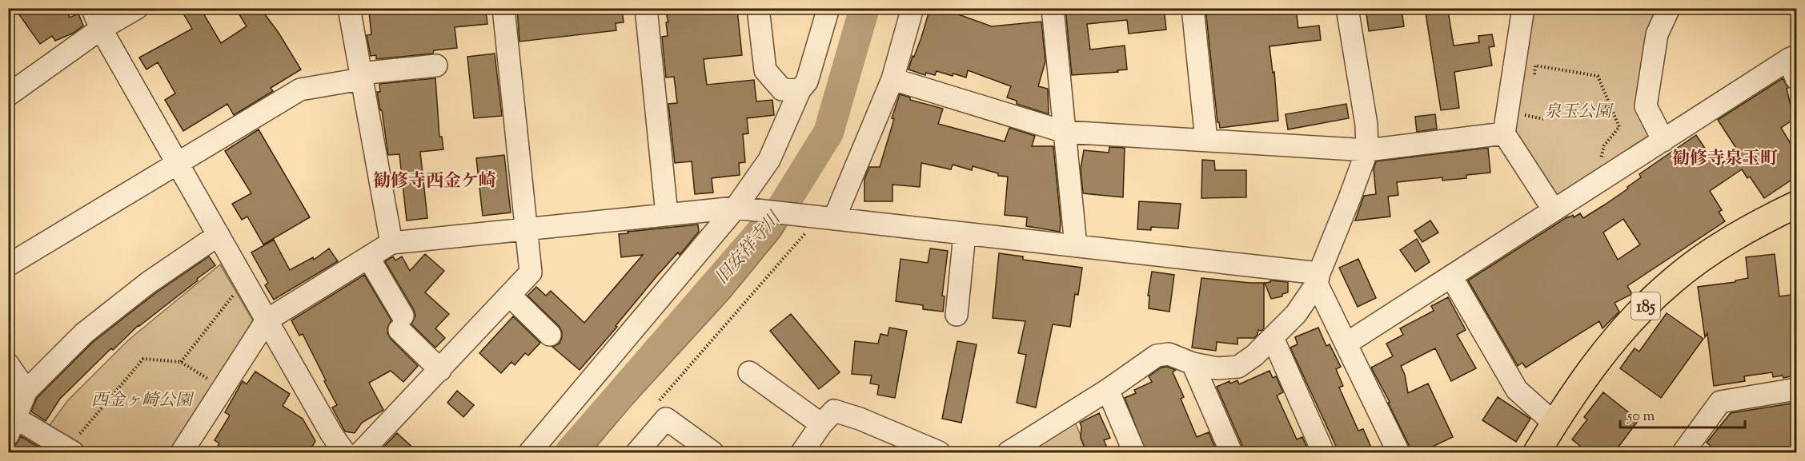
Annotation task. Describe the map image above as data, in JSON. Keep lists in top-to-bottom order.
{
  "streets": {
    "main road": ["185"]
  },
  "districts": ["勧修寺泉玉町", "勧修寺西金ケ崎"],
  "water": ["旧安祥寺川"],
  "parks": ["泉玉公園", "西金ヶ崎公園"],
  "scale_bar": "50 m"
}
